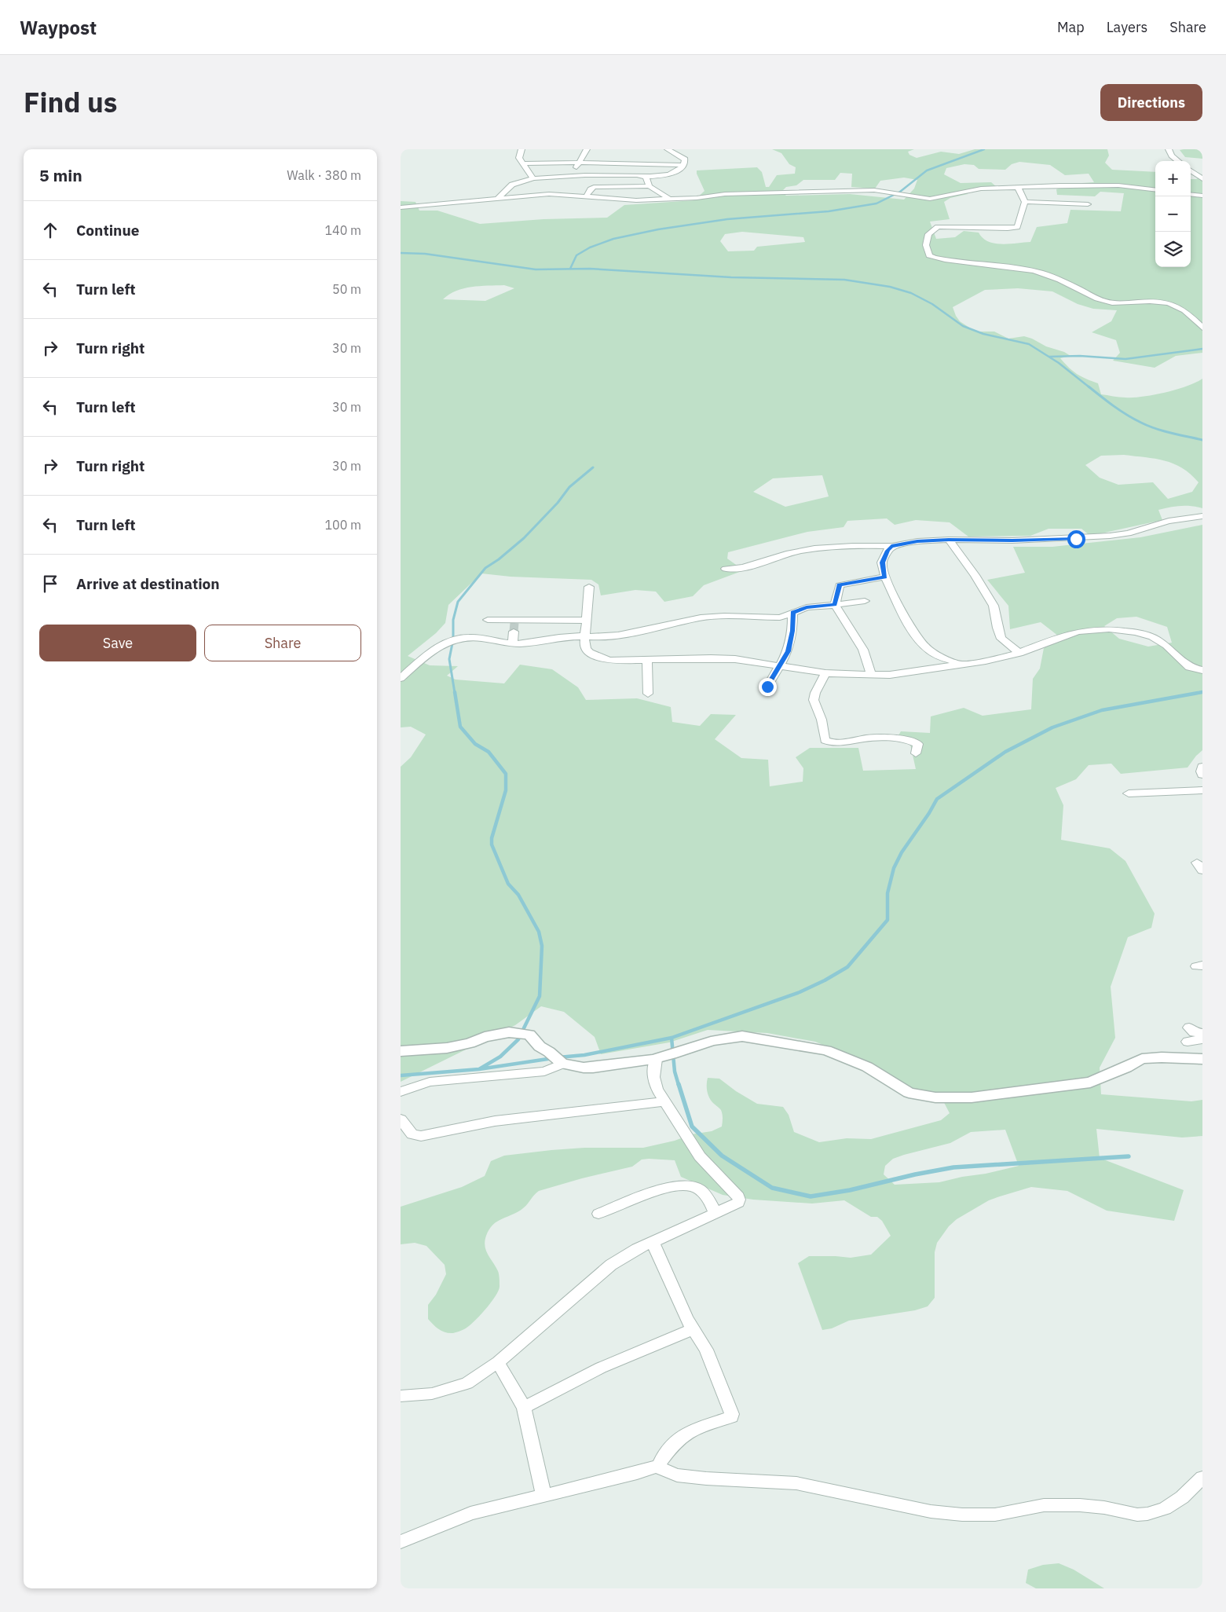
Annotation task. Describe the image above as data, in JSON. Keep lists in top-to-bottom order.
{
  "page": {
    "header": "Waypost",
    "nav": ["Map", "Layers", "Share"],
    "title": "Find us",
    "buttons": [
      "Directions",
      ["Save", "Share"]
    ],
    "heading": ["5 min", "Walk · 380 m"],
    "map_buttons": ["+", "−"],
    "list": [
      ["Continue", "140 m"],
      ["Turn left", "50 m"],
      ["Turn right", "30 m"],
      ["Turn left", "30 m"],
      ["Turn right", "30 m"],
      ["Turn left", "100 m"],
      "Arrive at destination"
    ]
  }
}
